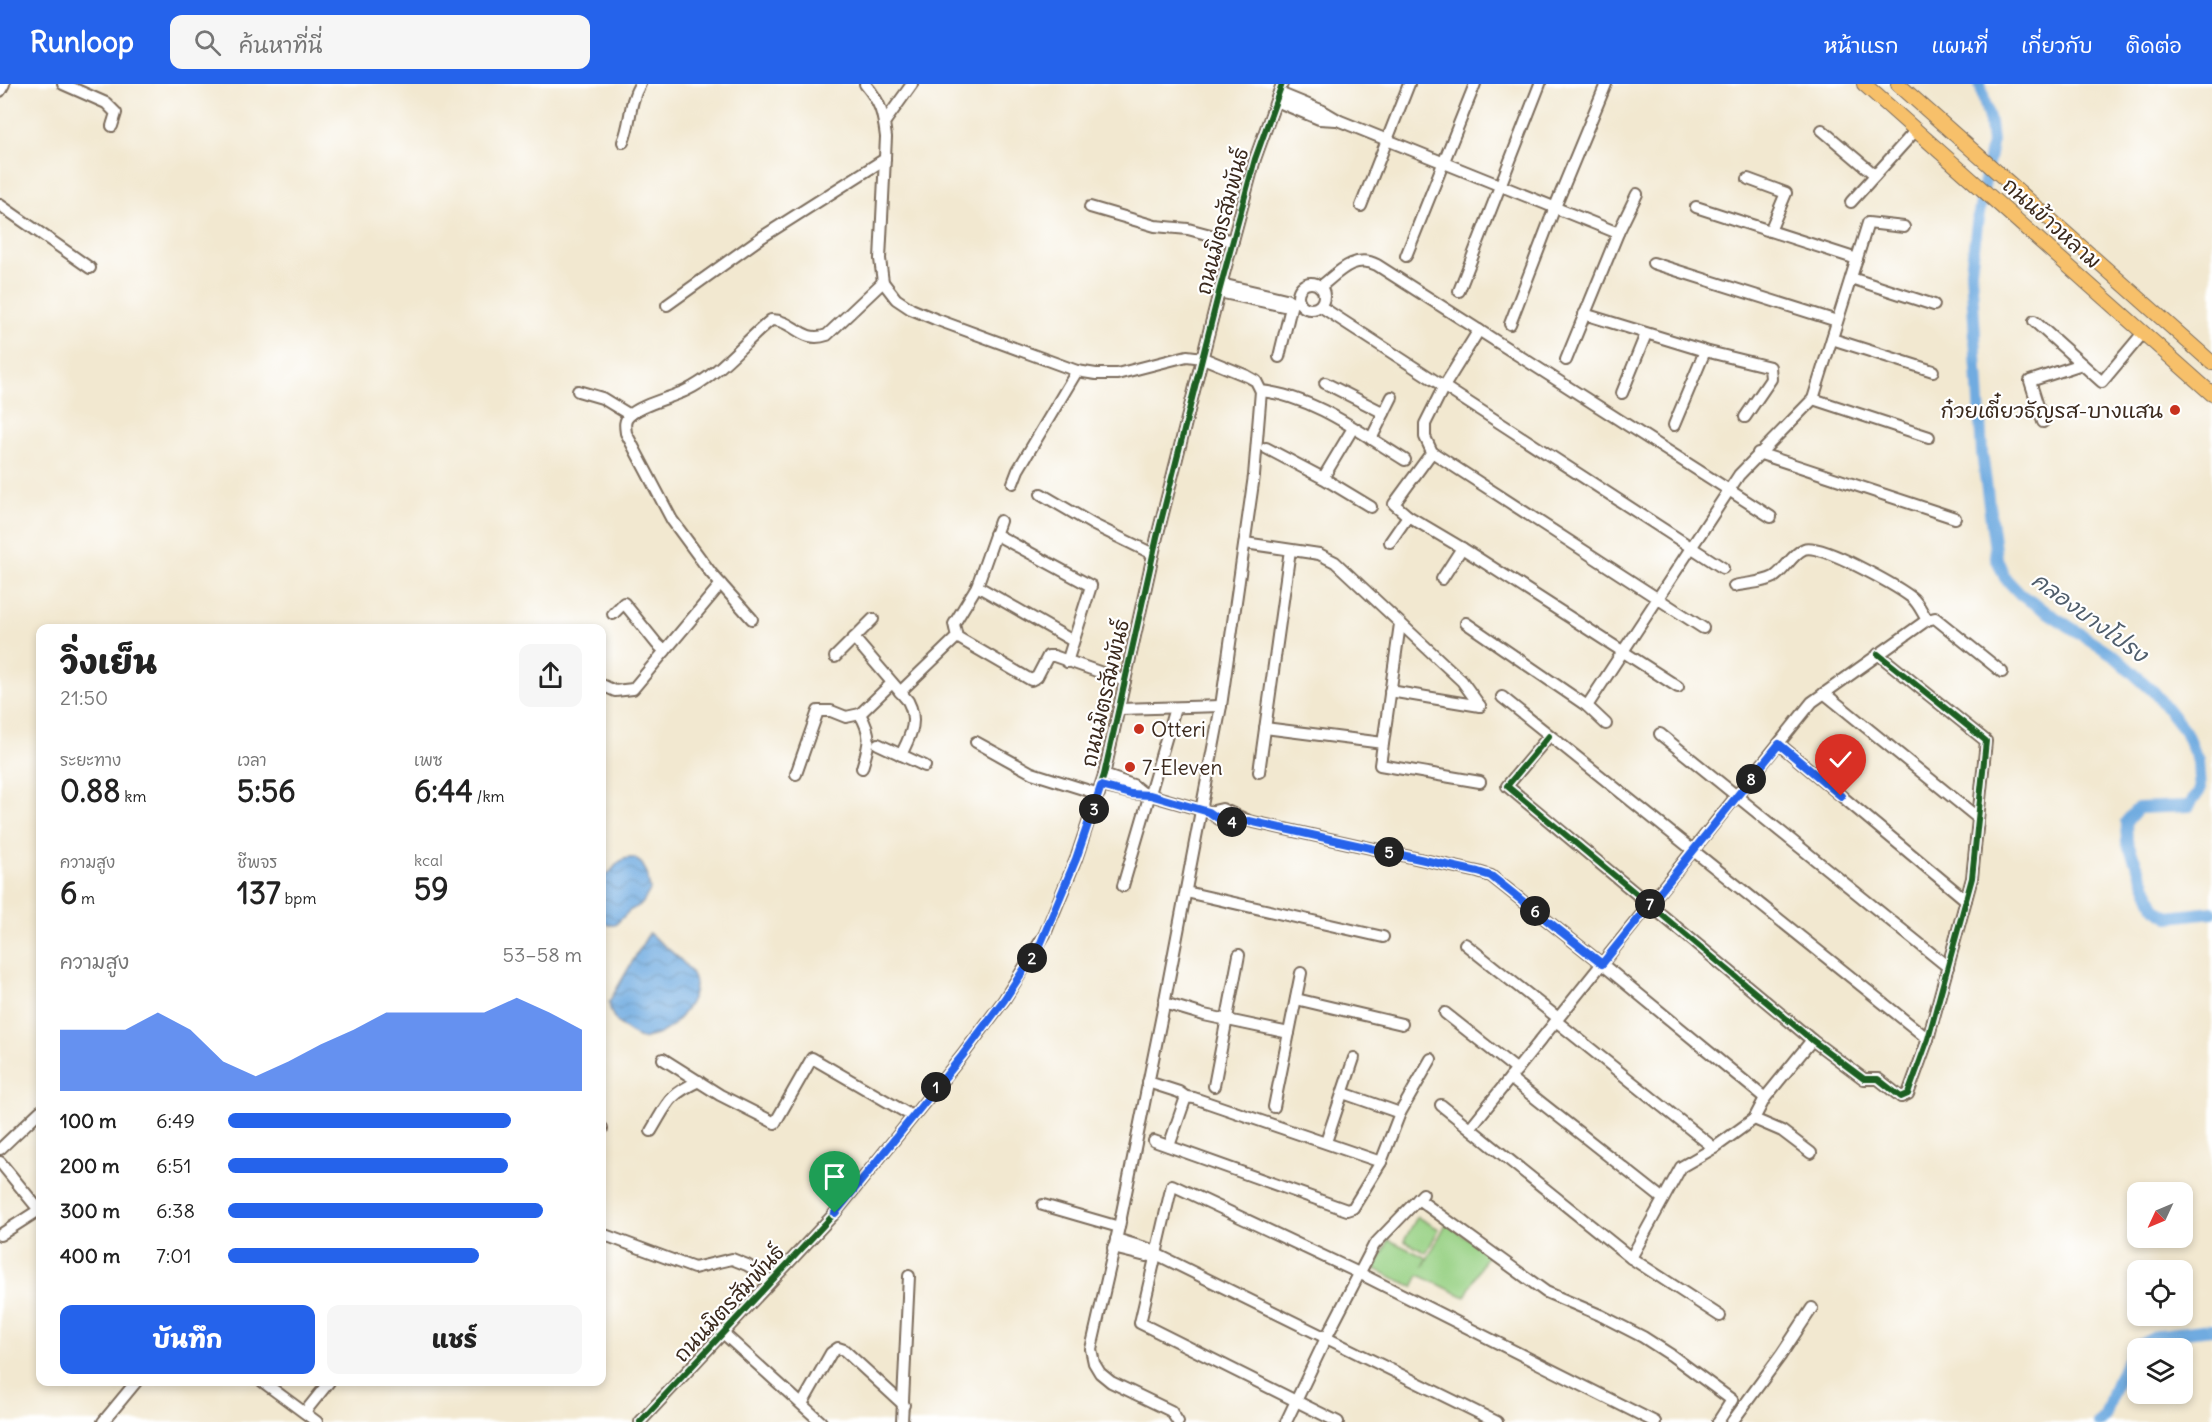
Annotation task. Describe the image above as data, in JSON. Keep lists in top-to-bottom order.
{
  "streets": {
    "main road": ["ถนนข้าวหลาม"],
    "street": ["ถนนมิตรสัมพันธ์"]
  },
  "water": ["คลองบางโปรง"],
  "places": ["ก๋วยเตี๋ยวธัญรส-บางแสน", "Otteri", "7-Eleven"],
  "north": "bottom left",
  "page": {
    "header": "Runloop",
    "search": "ค้นหาที่นี่",
    "nav": [
      "หน้าแรก",
      "แผนที่",
      "เกี่ยวกับ",
      "ติดต่อ"
    ],
    "heading": ["วิ่งเย็น", "21:50"],
    "stats": [
      ["ระยะทาง", "0.88 km"],
      ["เวลา", "5:56"],
      ["เพซ", "6:44 /km"],
      ["ความสูง", "6 m"],
      ["ชีพจร", "137 bpm"],
      ["kcal", "59"]
    ],
    "pins": [
      "8",
      "3",
      "4",
      "5",
      "7",
      "6",
      "2",
      "1"
    ],
    "chart": ["ความสูง", "53–58 m"],
    "list": [
      {
        "name": "100 m",
        "note": "6:49"
      },
      {
        "name": "200 m",
        "note": "6:51"
      },
      {
        "name": "300 m",
        "note": "6:38"
      },
      {
        "name": "400 m",
        "note": "7:01"
      }
    ],
    "buttons": ["บันทึก", "แชร์"]
  }
}
